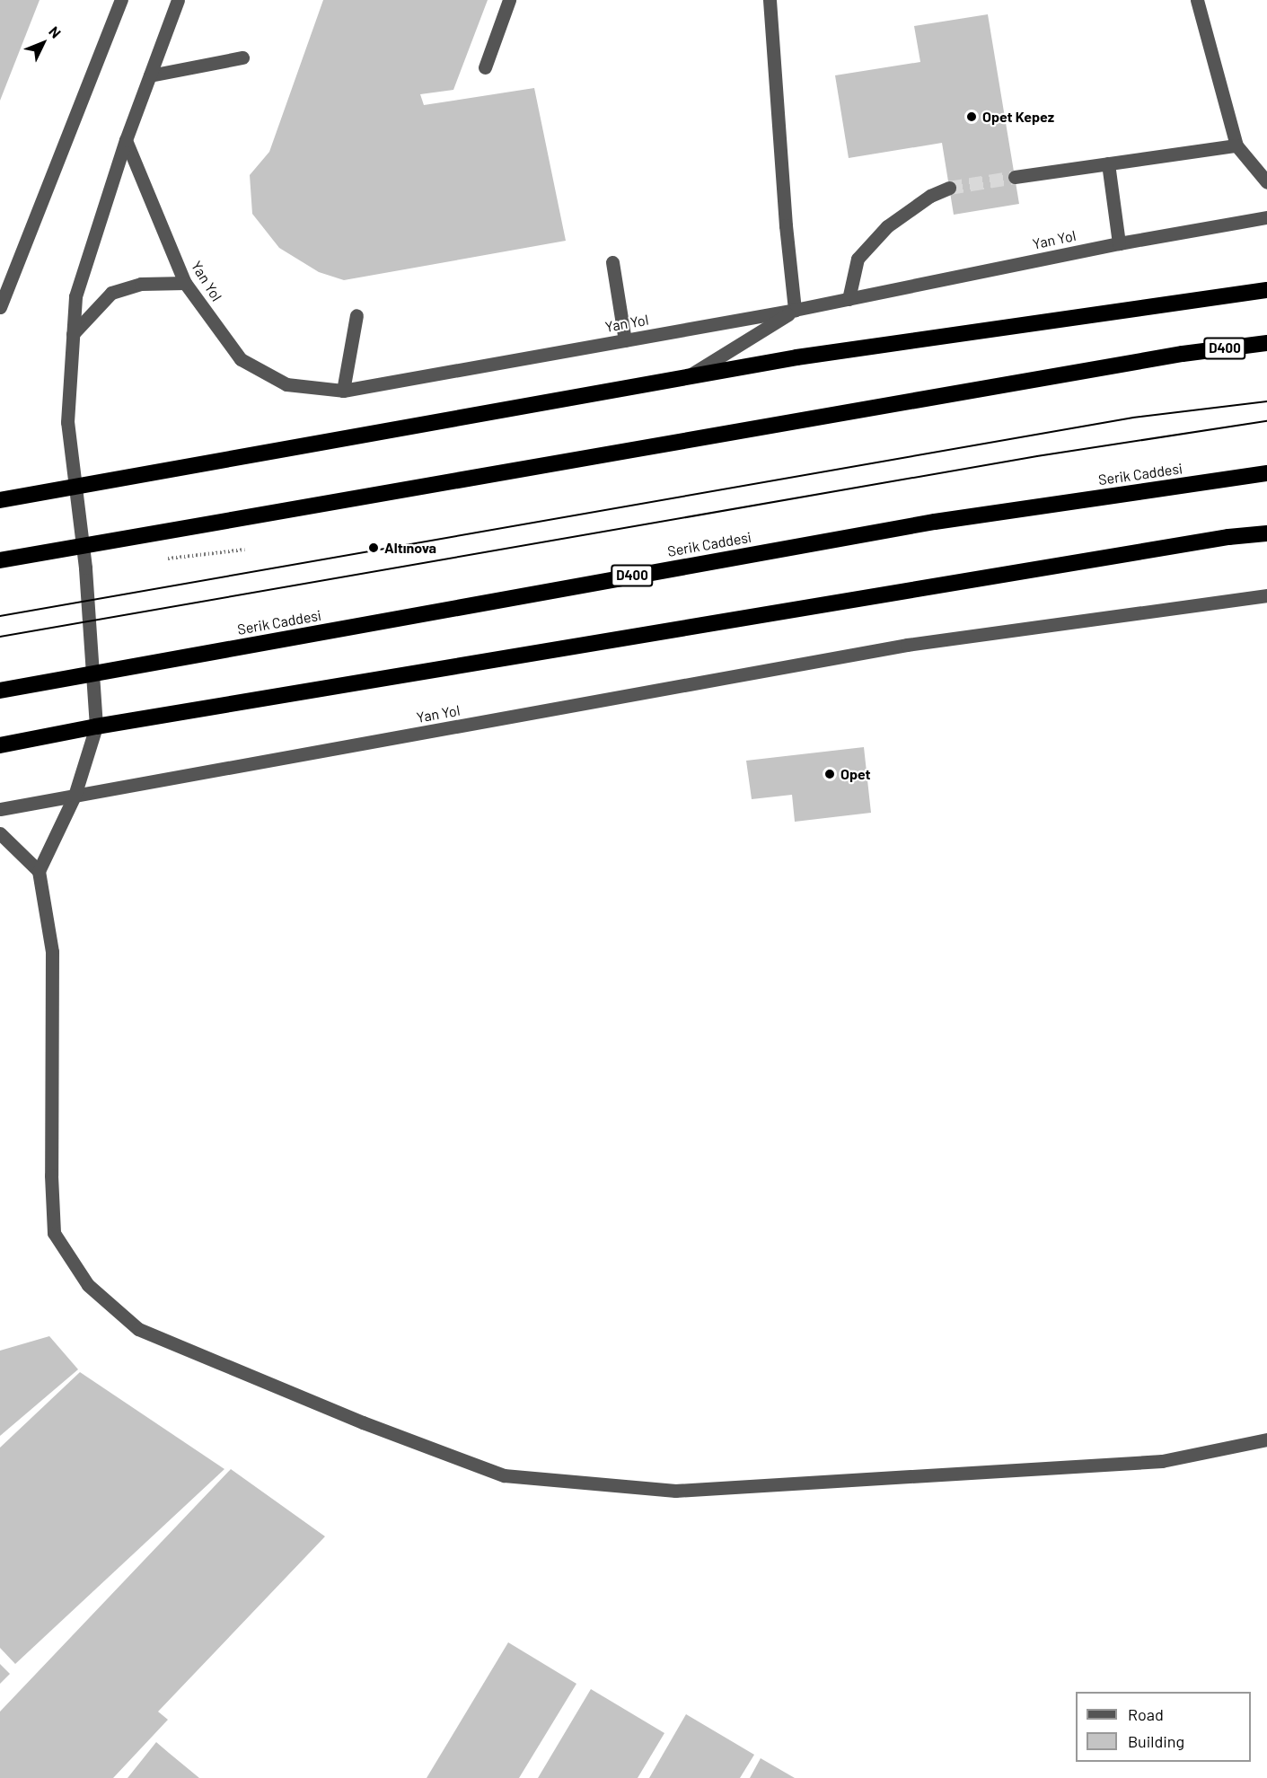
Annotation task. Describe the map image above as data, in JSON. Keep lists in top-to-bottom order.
{
  "streets": {
    "highway": ["D400", "Serik Caddesi"],
    "street": ["Yan Yol"]
  },
  "places": ["Opet Kepez", "Altınova", "Opet"],
  "legend": ["Road", "Building"],
  "north": "top right"
}
